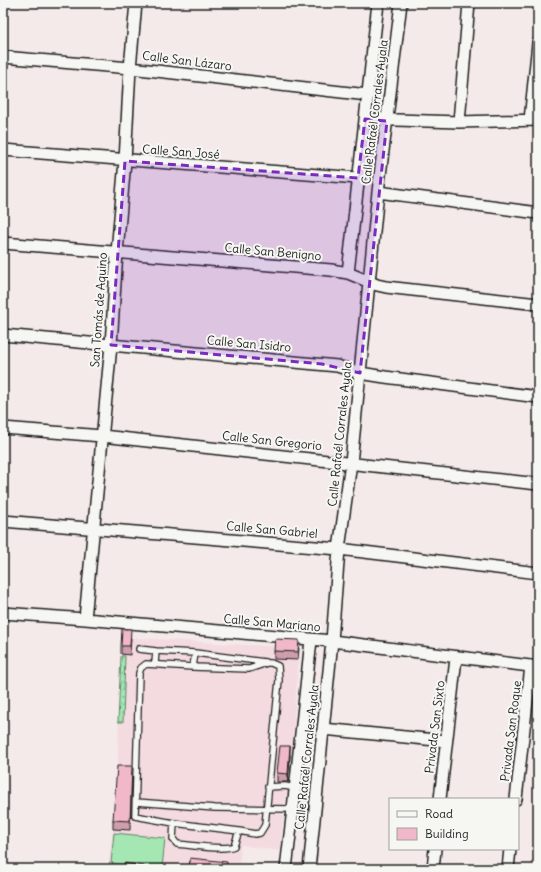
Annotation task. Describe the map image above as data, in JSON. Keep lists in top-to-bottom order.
{
  "streets": {
    "street": [
      "Calle San Lázaro",
      "Calle Rafaél Corrales Ayala",
      "Calle San José",
      "Calle San Benigno",
      "San Tomás de Aquino",
      "Calle San Isidro",
      "Calle San Gregorio",
      "Calle San Gabriel",
      "Calle San Mariano",
      "Privada San Sixto",
      "Privada San Roque"
    ]
  },
  "crossings": [
    ["Calle San Lázaro", "Calle Rafaél Corrales Ayala"],
    ["Calle San Lázaro", "San Tomás de Aquino"],
    ["Calle Rafaél Corrales Ayala", "Calle San José"],
    ["Calle Rafaél Corrales Ayala", "Calle San Benigno"],
    ["Calle Rafaél Corrales Ayala", "Calle San Isidro"],
    ["Calle Rafaél Corrales Ayala", "Calle San Gregorio"],
    ["Calle Rafaél Corrales Ayala", "Calle San Gabriel"],
    ["Calle Rafaél Corrales Ayala", "Calle San Mariano"],
    ["Calle San José", "San Tomás de Aquino"],
    ["Calle San Benigno", "San Tomás de Aquino"],
    ["San Tomás de Aquino", "Calle San Isidro"],
    ["San Tomás de Aquino", "Calle San Gregorio"],
    ["San Tomás de Aquino", "Calle San Gabriel"],
    ["San Tomás de Aquino", "Calle San Mariano"],
    ["Calle San Mariano", "Privada San Sixto"],
    ["Calle San Mariano", "Privada San Roque"]
  ],
  "legend": ["Road", "Building"]
}
